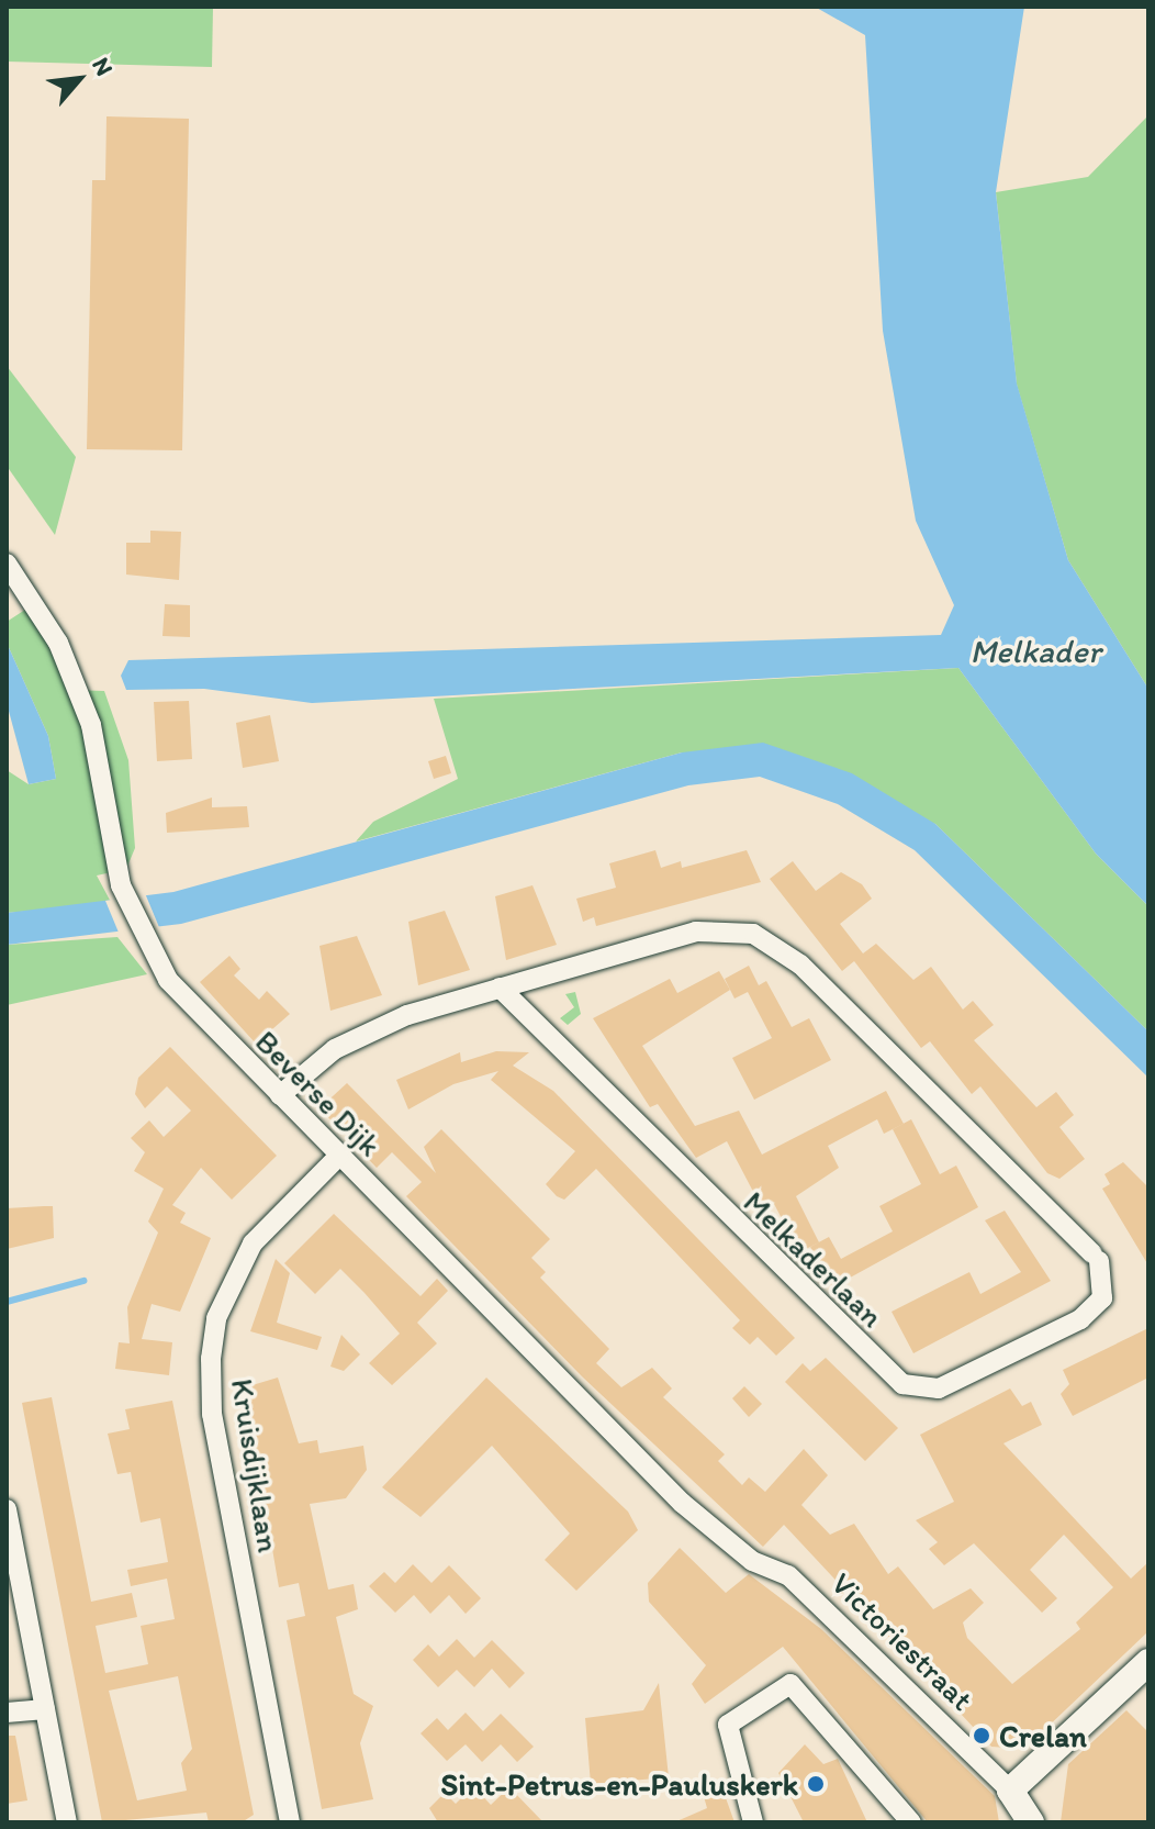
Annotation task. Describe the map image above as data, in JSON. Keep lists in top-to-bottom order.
{
  "streets": {
    "main road": ["Victoriestraat"],
    "street": ["Beverse Dijk", "Melkaderlaan", "Kruisdijklaan"]
  },
  "crossings": [
    ["Beverse Dijk", "Melkaderlaan"],
    ["Beverse Dijk", "Kruisdijklaan"],
    ["Beverse Dijk", "Victoriestraat"]
  ],
  "water": ["Melkader"],
  "places": ["Crelan", "Sint-Petrus-en-Pauluskerk"],
  "north": "top right"
}
